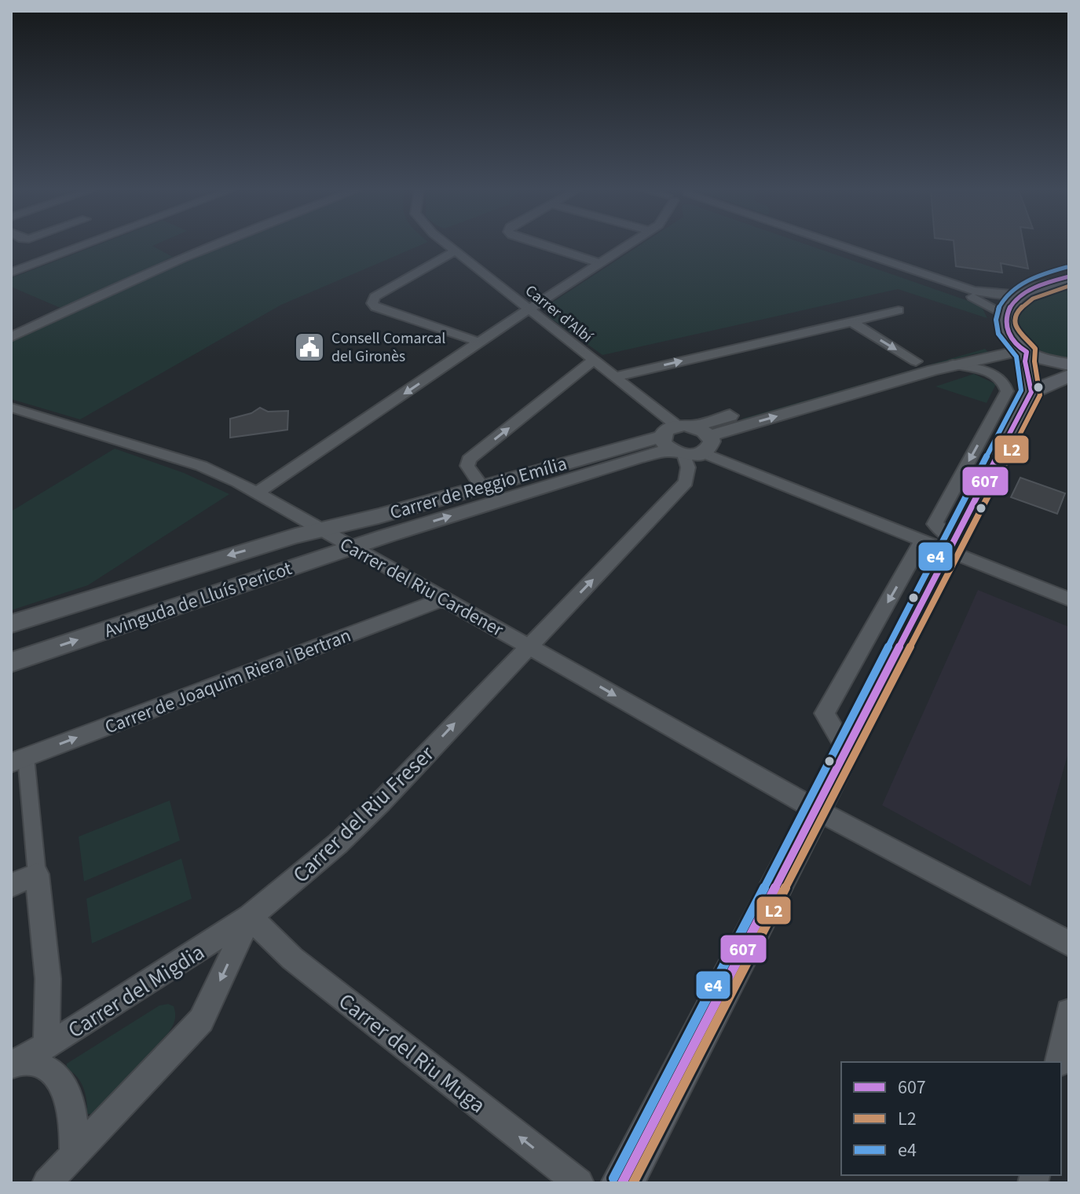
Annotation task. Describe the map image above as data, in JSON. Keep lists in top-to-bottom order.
{
  "streets": {
    "street": [
      "Carrer d'Albí",
      "Carrer de Reggio Emília",
      "Carrer del Riu Cardener",
      "Avinguda de Lluís Pericot",
      "Carrer de Joaquim Riera i Bertran",
      "Carrer del Riu Freser",
      "Carrer del Migdia",
      "Carrer del Riu Muga"
    ]
  },
  "crossings": [
    ["Carrer de Reggio Emília", "Carrer del Riu Cardener"],
    ["Carrer de Reggio Emília", "Avinguda de Lluís Pericot"],
    ["Carrer de Reggio Emília", "Carrer del Riu Freser"],
    ["Carrer del Riu Cardener", "Avinguda de Lluís Pericot"],
    ["Carrer del Riu Cardener", "Carrer de Joaquim Riera i Bertran"],
    ["Carrer del Riu Cardener", "Carrer del Riu Freser"],
    ["Carrer del Riu Freser", "Carrer del Migdia"],
    ["Carrer del Riu Freser", "Carrer del Riu Muga"],
    ["Carrer del Migdia", "Carrer del Riu Muga"]
  ],
  "one_way": ["Carrer de Joaquim Riera i Bertran", "Carrer del Riu Muga"],
  "places": {
    "public building": ["Consell Comarcal del Gironès"]
  },
  "lines": ["transit line e4", "transit line 607", "transit line L2"],
  "legend": ["607", "L2", "e4"]
}
